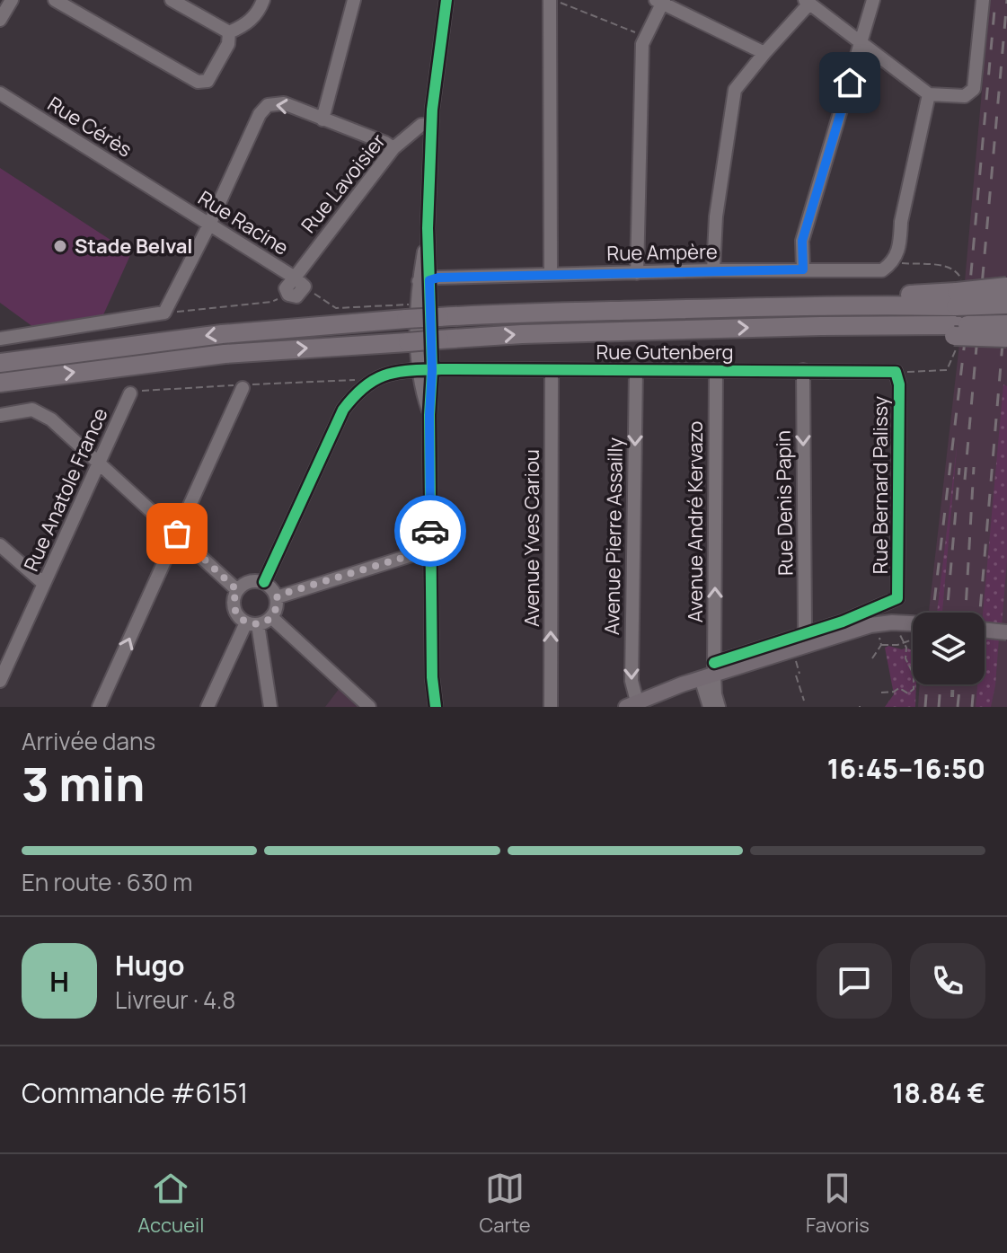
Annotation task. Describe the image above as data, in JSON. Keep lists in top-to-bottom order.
{
  "streets": {
    "street": [
      "Rue Cérès",
      "Rue Lavoisier",
      "Rue Racine",
      "Rue Ampère",
      "Rue Gutenberg",
      "Rue Bernard Palissy",
      "Rue Anatole France",
      "Rue Denis Papin",
      "Avenue André Kervazo",
      "Avenue Pierre Assailly",
      "Avenue Yves Cariou"
    ]
  },
  "crossings": [
    ["Rue Cérès", "Rue Racine"],
    ["Rue Lavoisier", "Rue Racine"],
    ["Rue Gutenberg", "Rue Bernard Palissy"],
    ["Rue Gutenberg", "Rue Denis Papin"],
    ["Rue Gutenberg", "Avenue André Kervazo"],
    ["Rue Gutenberg", "Avenue Pierre Assailly"],
    ["Rue Gutenberg", "Avenue Yves Cariou"],
    ["Rue Bernard Palissy", "Rue Denis Papin"]
  ],
  "one_way": [
    "Rue Denis Papin",
    "Avenue André Kervazo",
    "Avenue Pierre Assailly",
    "Avenue Yves Cariou"
  ],
  "places": ["Stade Belval"],
  "page": {
    "heading": ["3 min", "Arrivée dans", "16:45–16:50"],
    "panel": [
      "Hugo",
      "Livreur · 4.8",
      "Commande #6151",
      "18.84 €"
    ],
    "bar": "En route · 630 m",
    "round": "H",
    "tabs": ["Accueil", "Carte", "Favoris"]
  }
}
